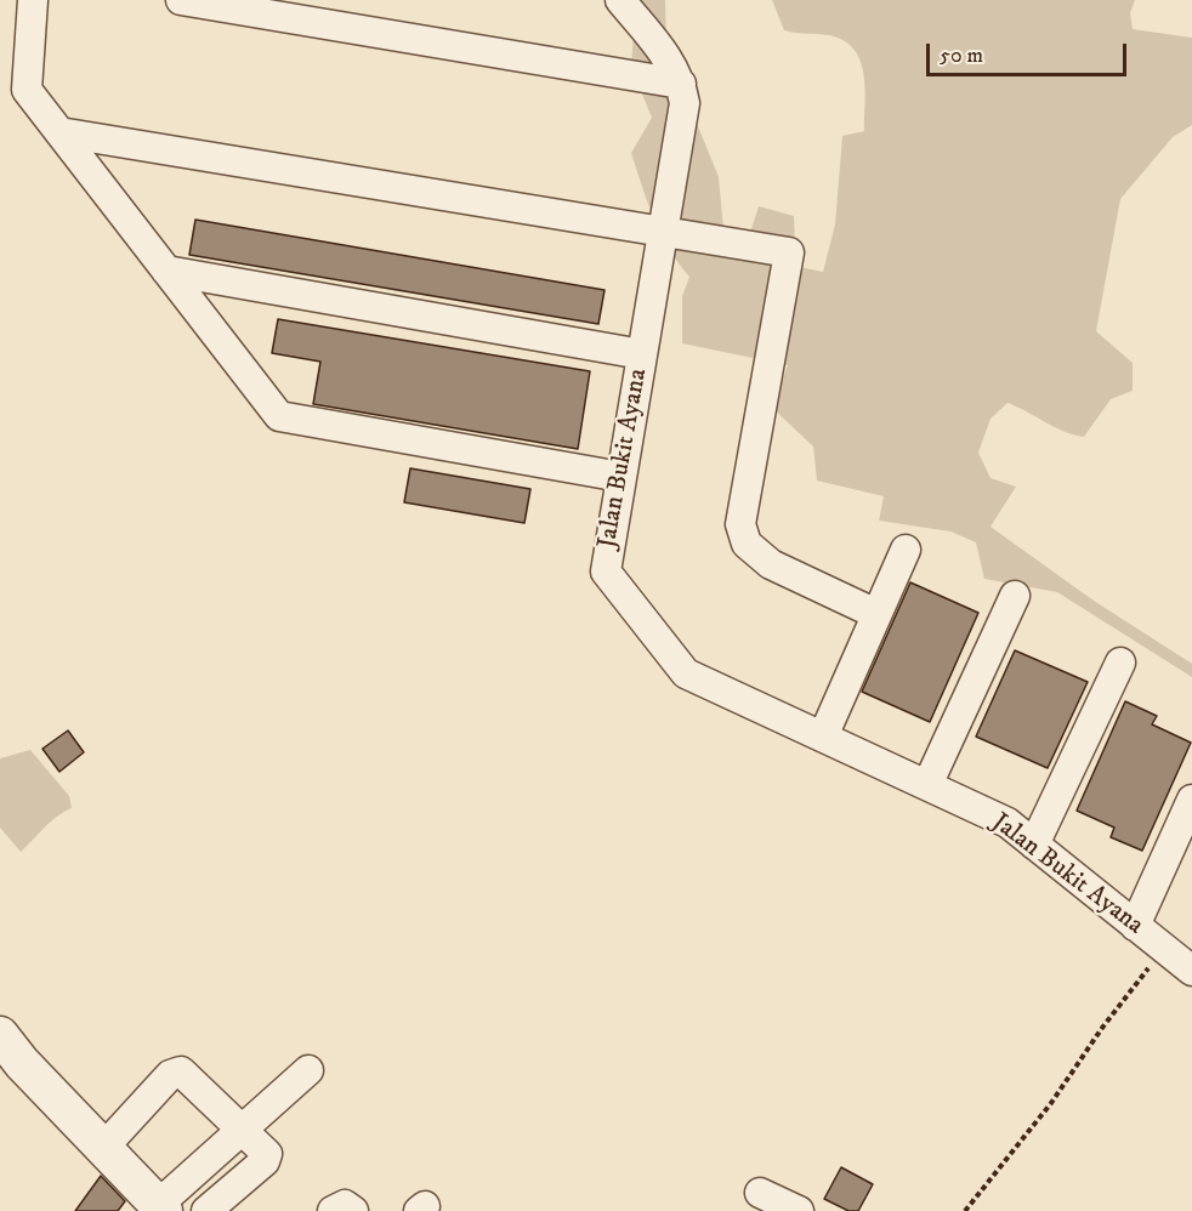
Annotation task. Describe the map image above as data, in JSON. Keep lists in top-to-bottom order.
{
  "streets": {
    "street": ["Jalan Bukit Ayana"]
  },
  "scale_bar": "50 m"
}
